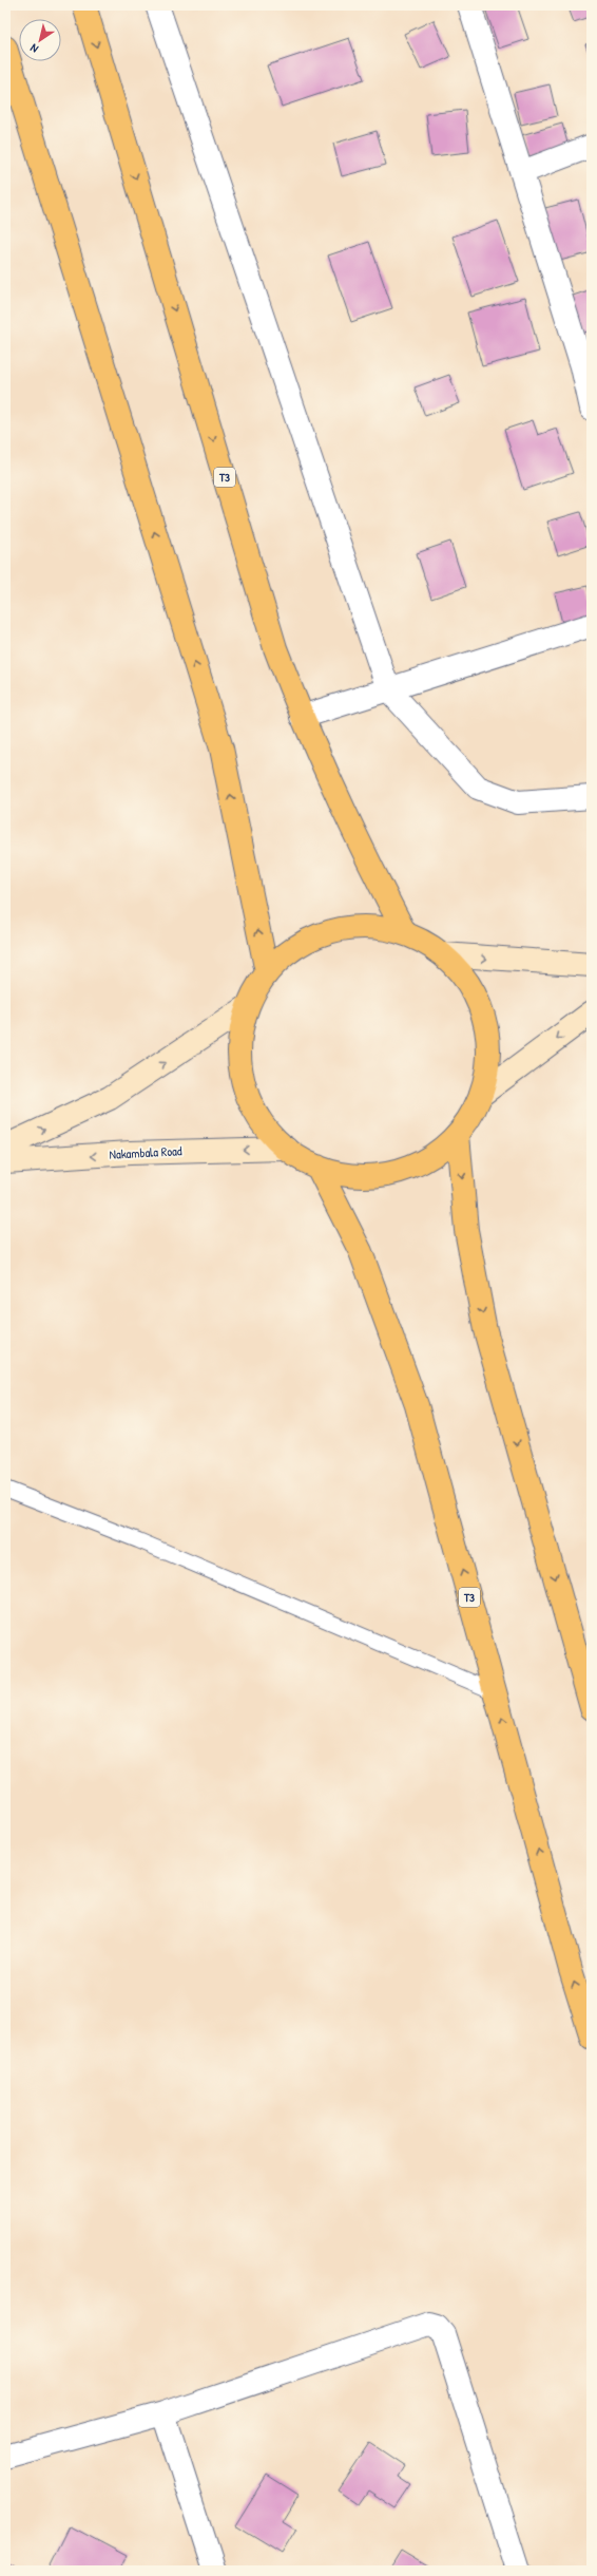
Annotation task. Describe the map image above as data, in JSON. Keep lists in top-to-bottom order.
{
  "streets": {
    "highway": ["T3"],
    "main road": ["Nakambala Road"]
  },
  "one_way": ["Nakambala Road"],
  "north": "bottom left"
}
